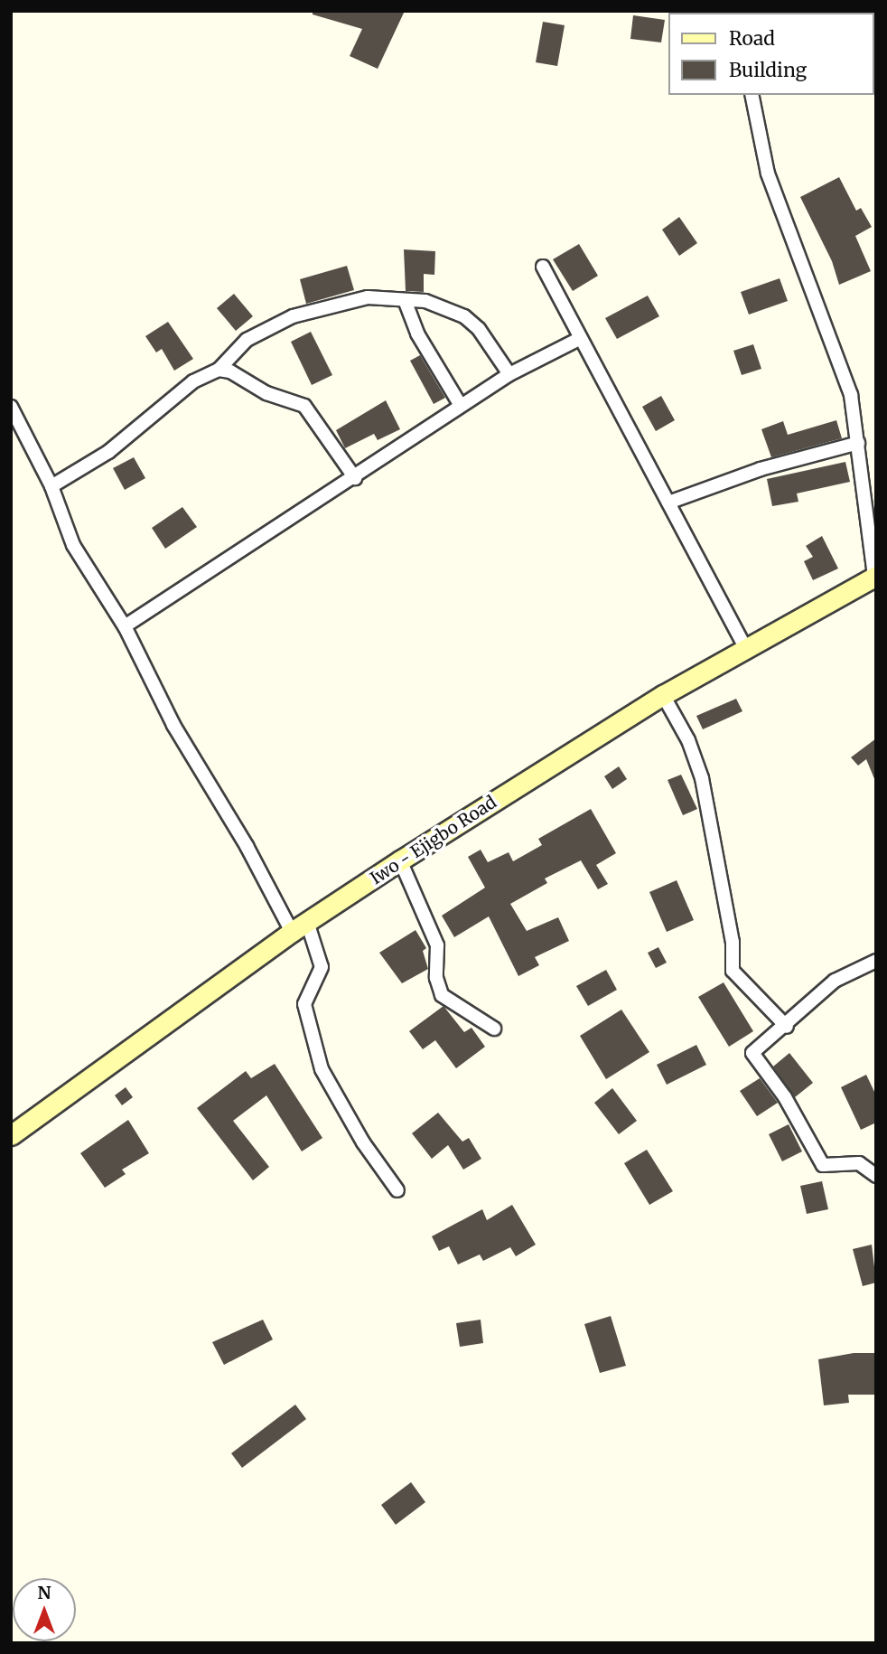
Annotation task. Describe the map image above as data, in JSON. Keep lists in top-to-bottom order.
{
  "streets": {
    "main road": ["Iwo - Ejigbo Road"]
  },
  "legend": ["Road", "Building"],
  "north": "top"
}
